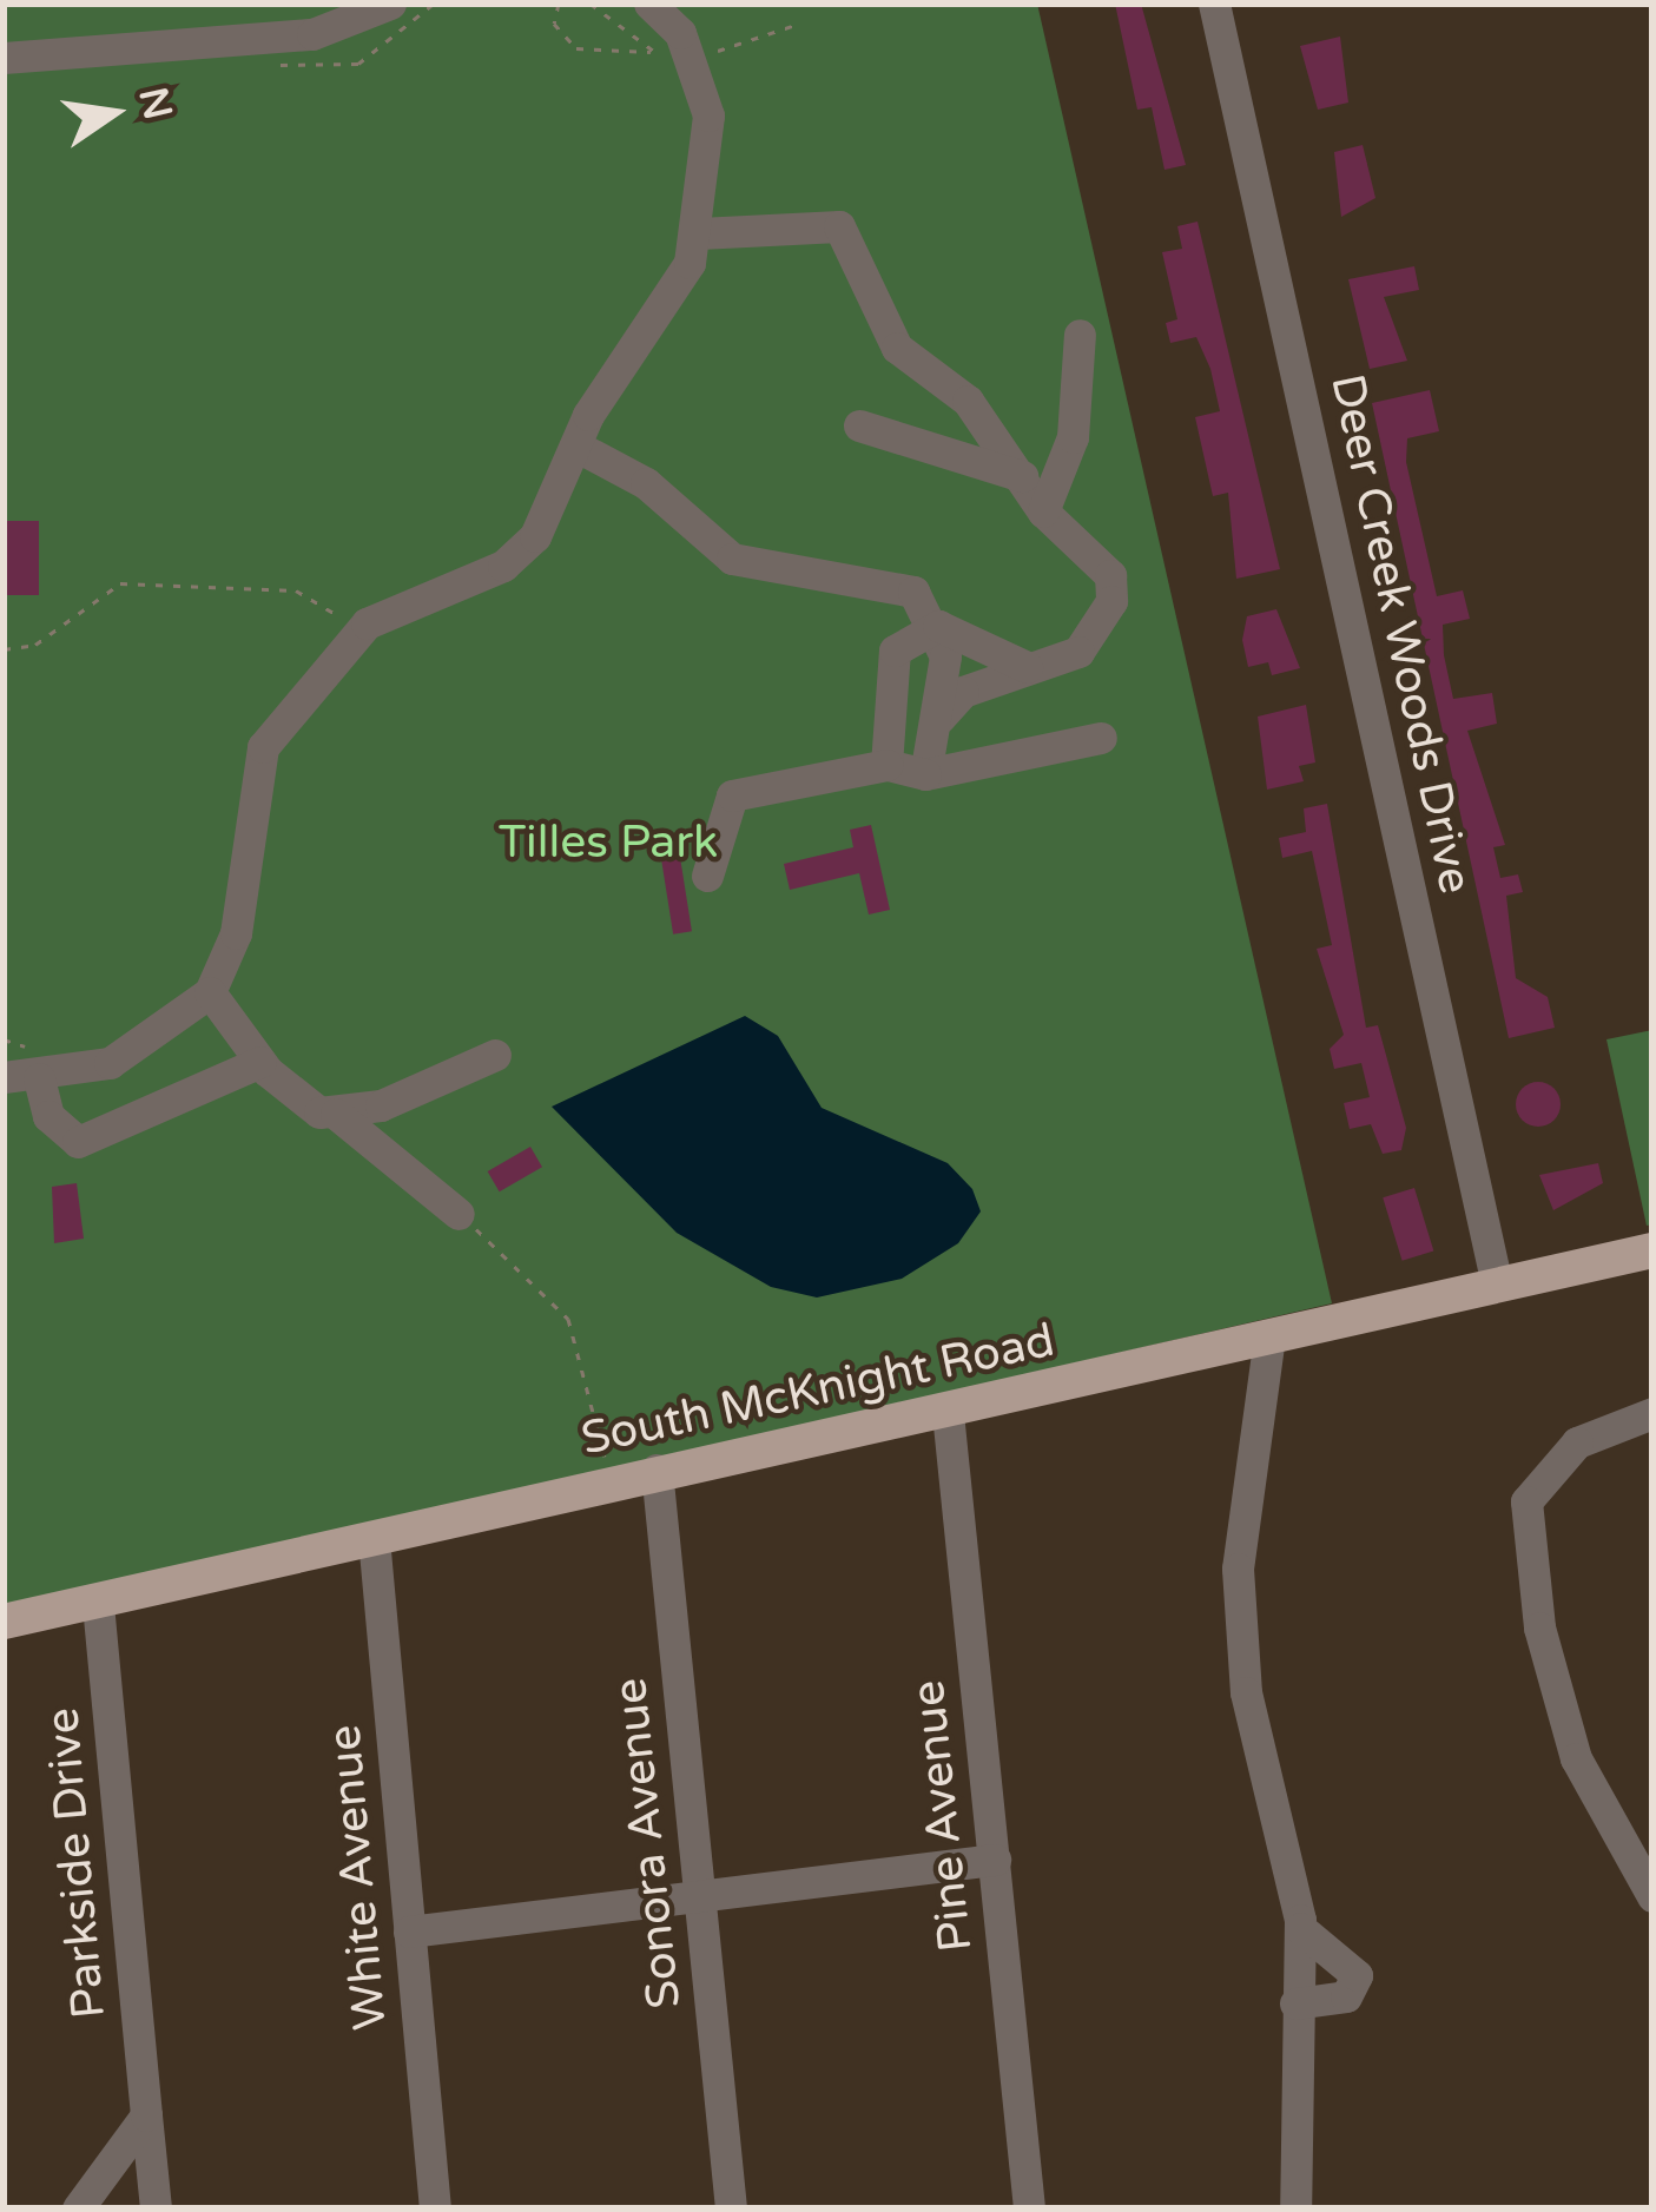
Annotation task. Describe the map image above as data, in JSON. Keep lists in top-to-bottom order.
{
  "streets": {
    "main road": ["South McKnight Road"],
    "street": [
      "Deer Creek Woods Drive",
      "Pine Avenue",
      "Sonora Avenue",
      "Parkside Drive",
      "White Avenue"
    ]
  },
  "crossings": [
    ["Deer Creek Woods Drive", "South McKnight Road"],
    ["South McKnight Road", "Pine Avenue"],
    ["South McKnight Road", "Sonora Avenue"],
    ["South McKnight Road", "Parkside Drive"],
    ["South McKnight Road", "White Avenue"]
  ],
  "parks": ["Tilles Park"],
  "north": "right"
}
